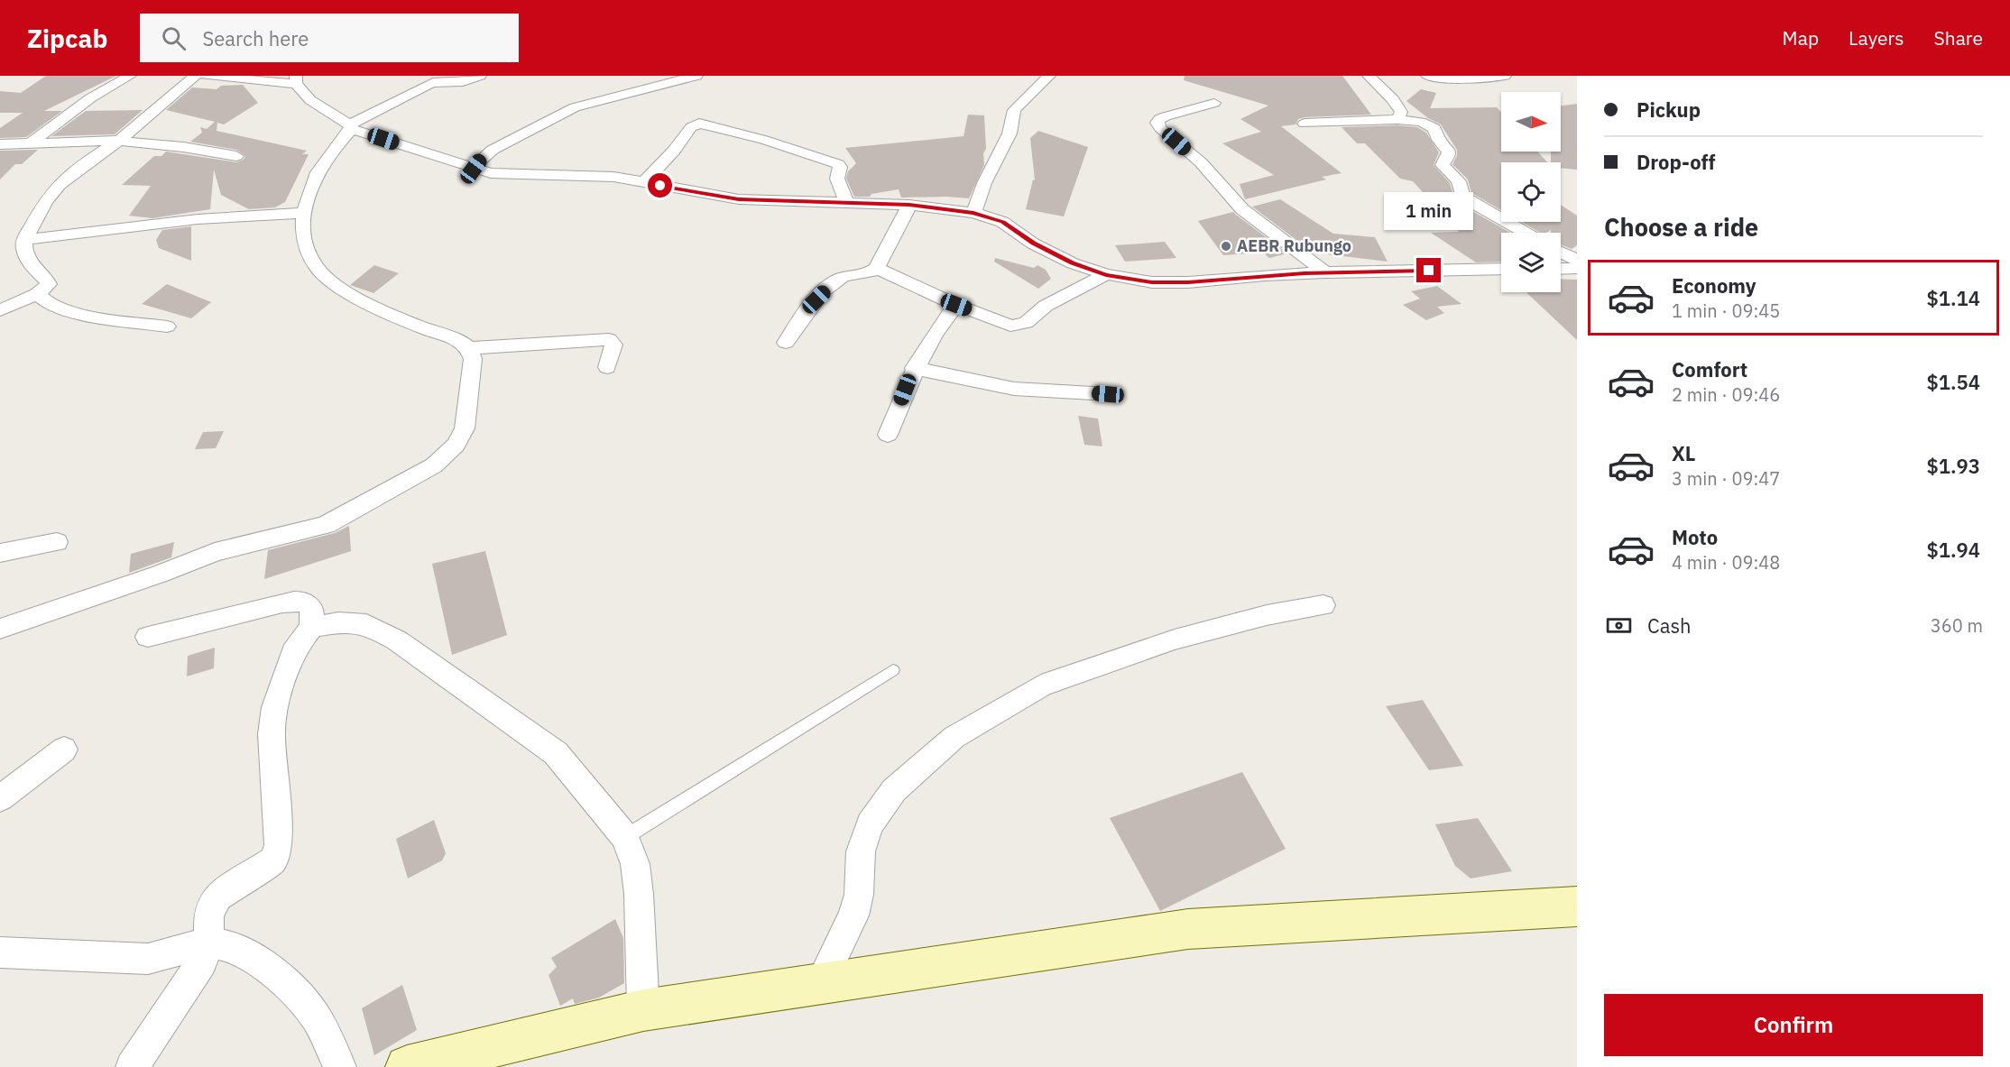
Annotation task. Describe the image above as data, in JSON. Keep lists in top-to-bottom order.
{
  "places": ["AEBR Rubungo"],
  "north": "right",
  "page": {
    "header": "Zipcab",
    "search": "Search here",
    "nav": ["Map", "Layers", "Share"],
    "banner": ["Pickup", "Drop-off"],
    "bubble": "1 min",
    "heading": "Choose a ride",
    "list": [
      {
        "name": "Economy",
        "note": "1 min · 09:45",
        "value": "$1.14"
      },
      {
        "name": "Comfort",
        "note": "2 min · 09:46",
        "value": "$1.54"
      },
      {
        "name": "XL",
        "note": "3 min · 09:47",
        "value": "$1.93"
      },
      {
        "name": "Moto",
        "note": "4 min · 09:48",
        "value": "$1.94"
      }
    ],
    "pay": ["Cash", "360 m"],
    "buttons": "Confirm"
  }
}
